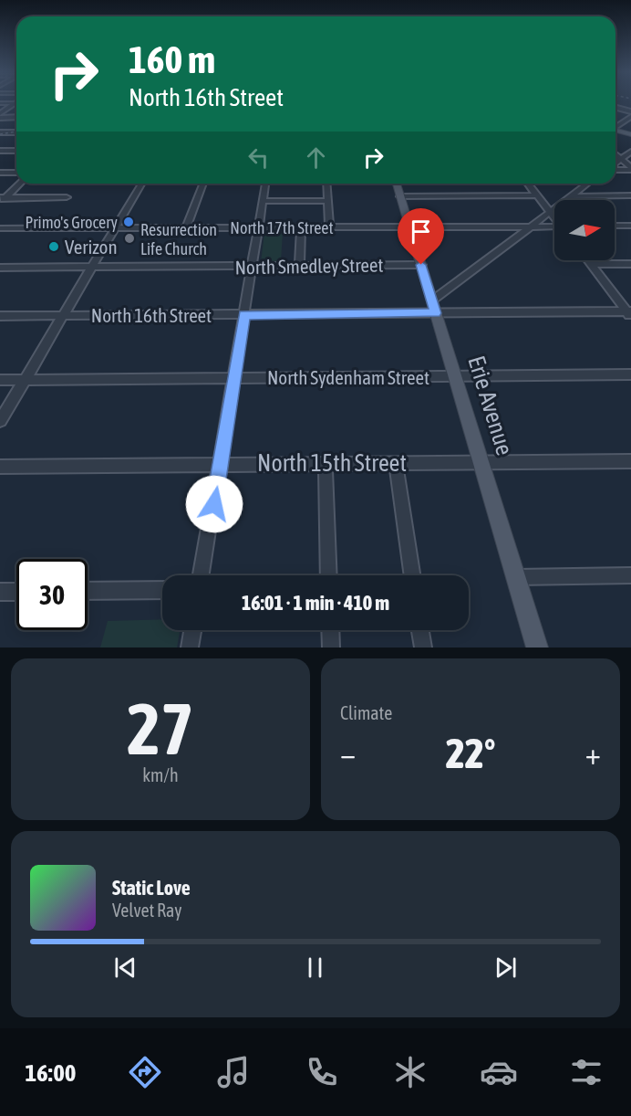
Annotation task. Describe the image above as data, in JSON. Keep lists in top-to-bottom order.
{
  "streets": {
    "main road": ["Erie Avenue"],
    "street": [
      "North 17th Street",
      "North Smedley Street",
      "North 16th Street",
      "North Sydenham Street",
      "North 15th Street"
    ]
  },
  "crossings": [
    ["North 17th Street", "Erie Avenue"],
    ["North Smedley Street", "Erie Avenue"],
    ["North 16th Street", "Erie Avenue"],
    ["North Sydenham Street", "Erie Avenue"],
    ["Erie Avenue", "North 15th Street"]
  ],
  "places": ["Primo's Grocery", "Resurrection Life Church", "Verizon"],
  "north": "right",
  "page": {
    "turn": ["160 m", "North 16th Street"],
    "limit": "30",
    "trip": "16:01 · 1 min · 410 m",
    "tile": [
      ["27", "km/h"],
      "Climate"
    ],
    "heat": ["−", "22°", "+"],
    "song": ["Static Love", "Velvet Ray"],
    "tabs": "16:00"
  }
}
